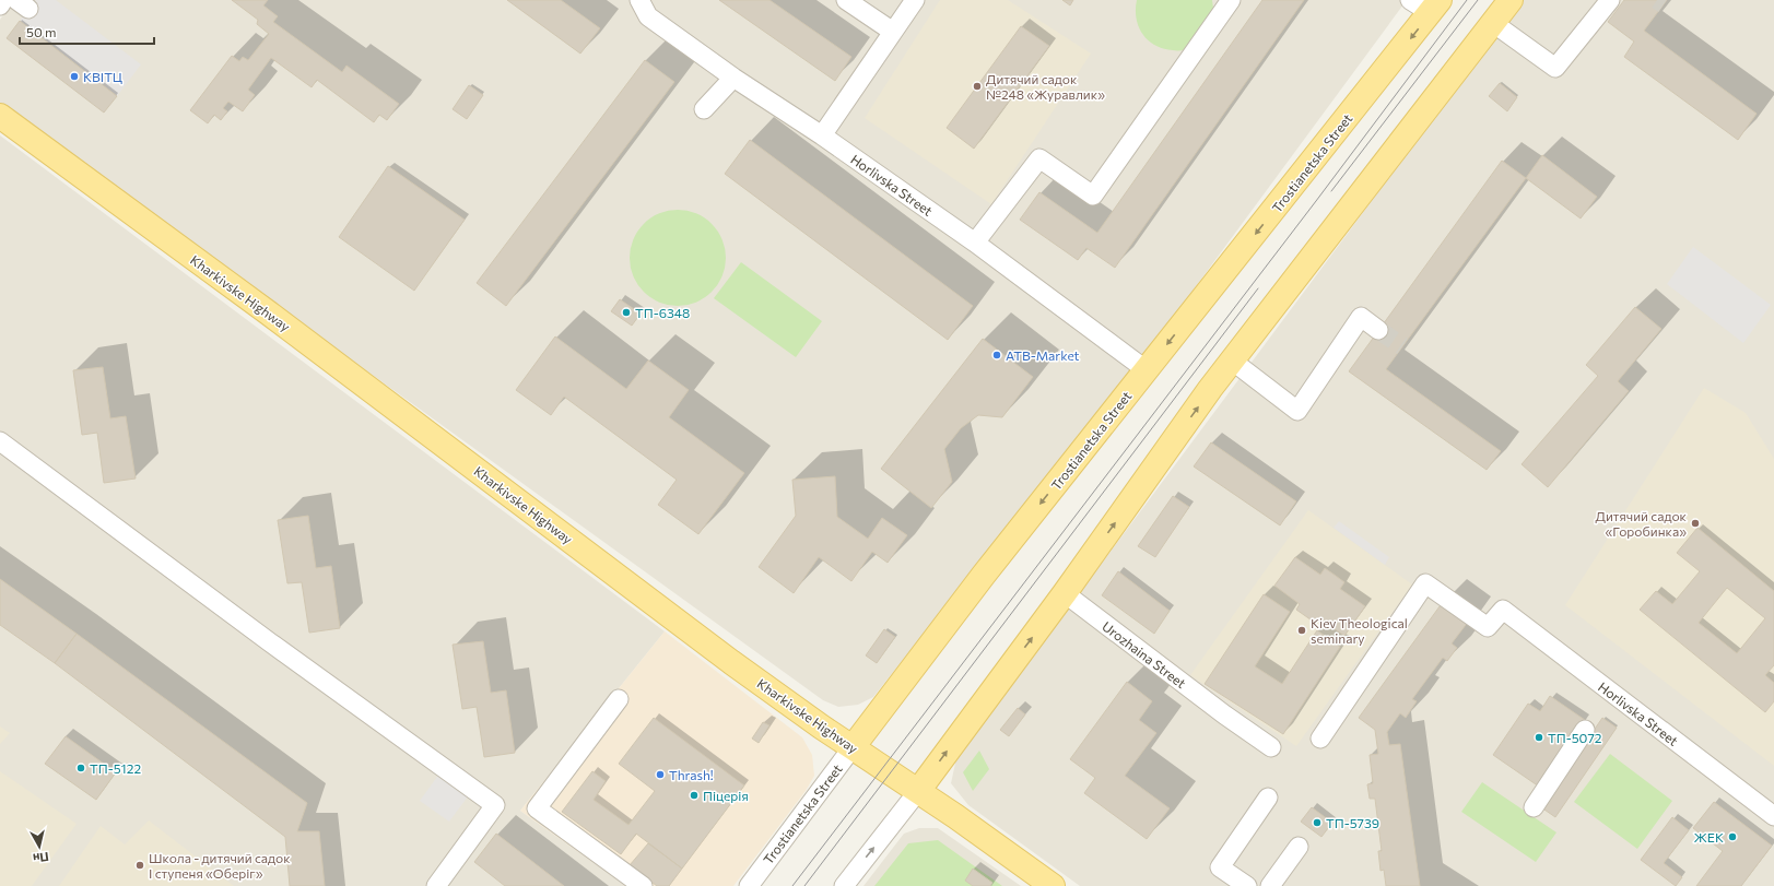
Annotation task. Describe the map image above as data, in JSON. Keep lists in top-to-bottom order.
{
  "streets": {
    "main road": ["Trostianetska Street", "Kharkivske Highway"],
    "street": ["Horlivska Street", "Urozhaina Street"]
  },
  "crossings": [
    ["Trostianetska Street", "Horlivska Street"],
    ["Trostianetska Street", "Kharkivske Highway"]
  ],
  "places": [
    "КВІТЦ",
    "Дитячий садок №248 «Журавлик»",
    "ТП-6348",
    "ATB-Market",
    "Дитячий садок «Горобинка»",
    "Kiev Theological seminary",
    "ТП-5072",
    "ТП-5122",
    "Thrash!",
    "Піцерія",
    "ТП-5739",
    "ЖЕК",
    "Школа - дитячий садок І ступеня «Оберіг»"
  ],
  "scale_bar": "50 m",
  "north": "bottom"
}
